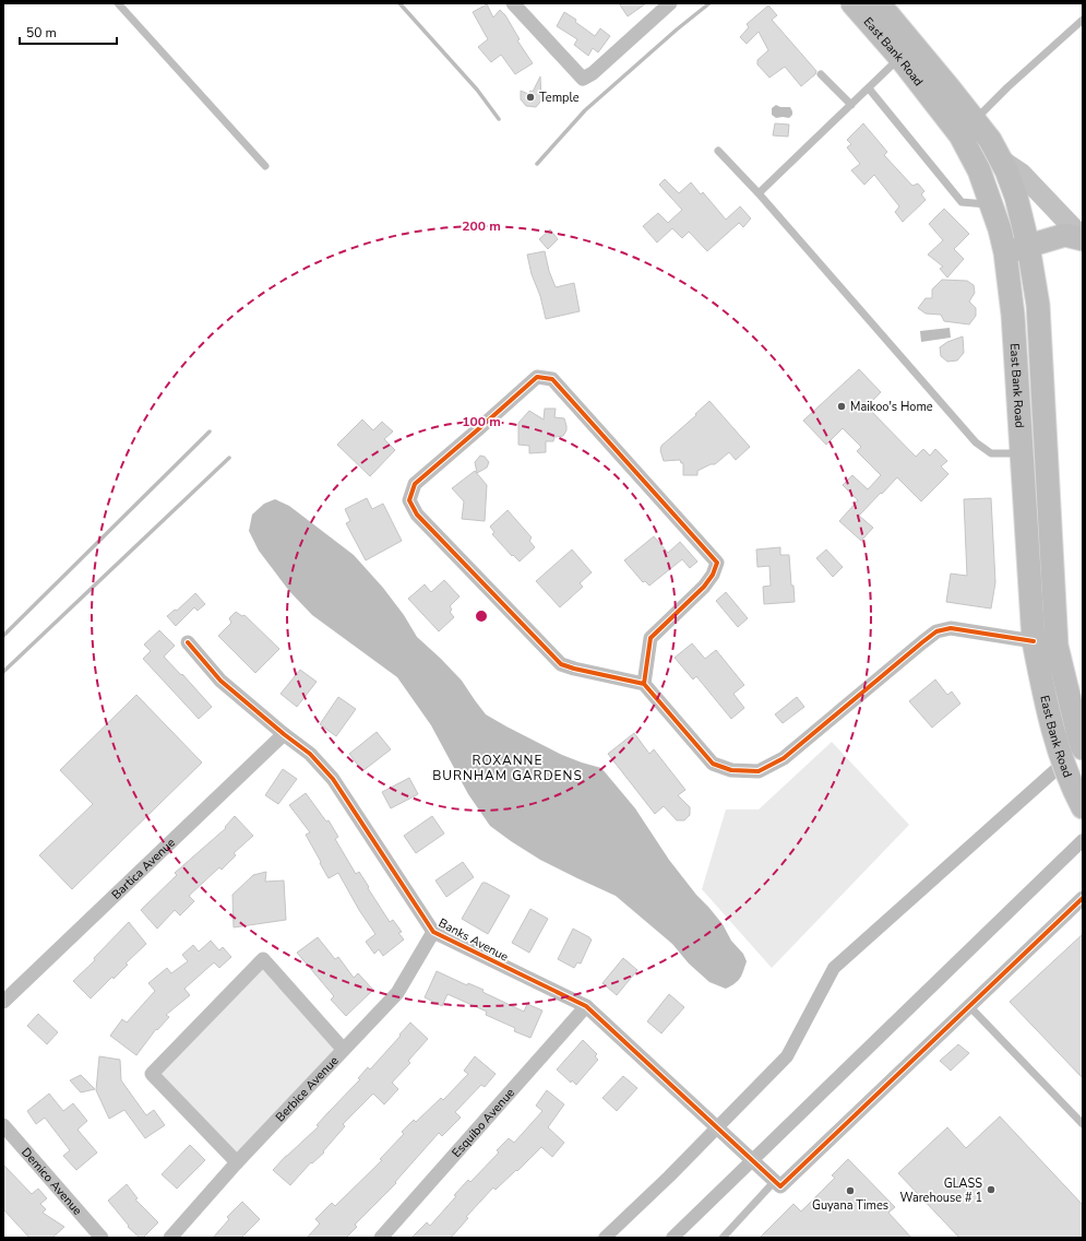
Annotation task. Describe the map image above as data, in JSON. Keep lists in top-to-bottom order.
{
  "streets": {
    "main road": ["East Bank Road"],
    "street": [
      "Bartica Avenue",
      "Banks Avenue",
      "Berbice Avenue",
      "Esquibo Avenue",
      "Demico Avenue"
    ]
  },
  "crossings": [
    ["Bartica Avenue", "Banks Avenue"],
    ["Banks Avenue", "Berbice Avenue"],
    ["Banks Avenue", "Esquibo Avenue"]
  ],
  "districts": ["ROXANNE BURNHAM GARDENS"],
  "places": [
    "Temple",
    "Maikoo's Home",
    "GLASS Warehouse # 1",
    "Guyana Times"
  ],
  "scale_bar": "50 m",
  "rings": ["200 m", "100 m"]
}
